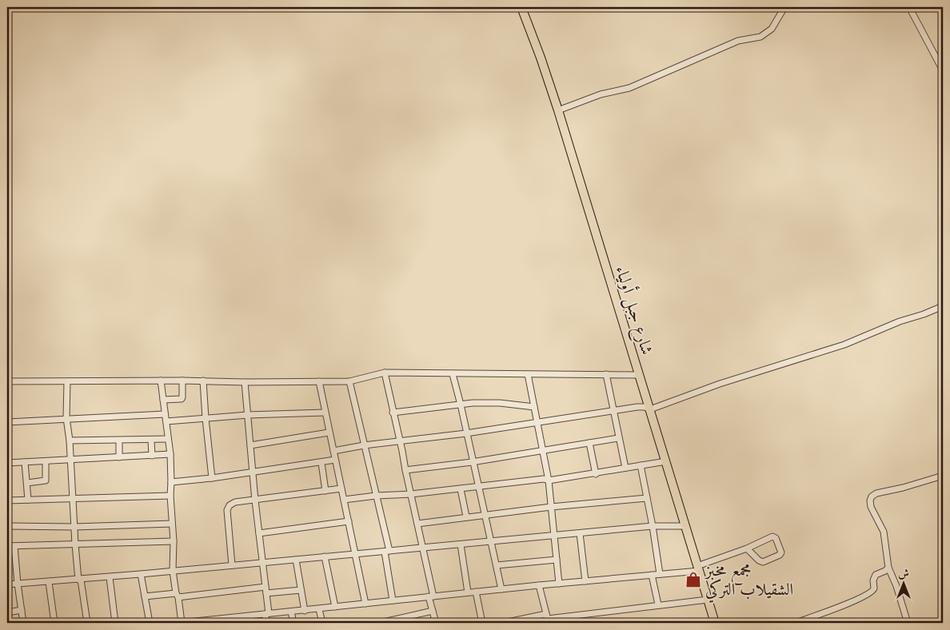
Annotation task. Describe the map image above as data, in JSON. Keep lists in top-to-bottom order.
{
  "streets": {
    "highway": ["شارع جبل أولياء"]
  },
  "places": {
    "shop": ["مجمع مخبز الشقيلاب التركي"]
  },
  "north": "top"
}
